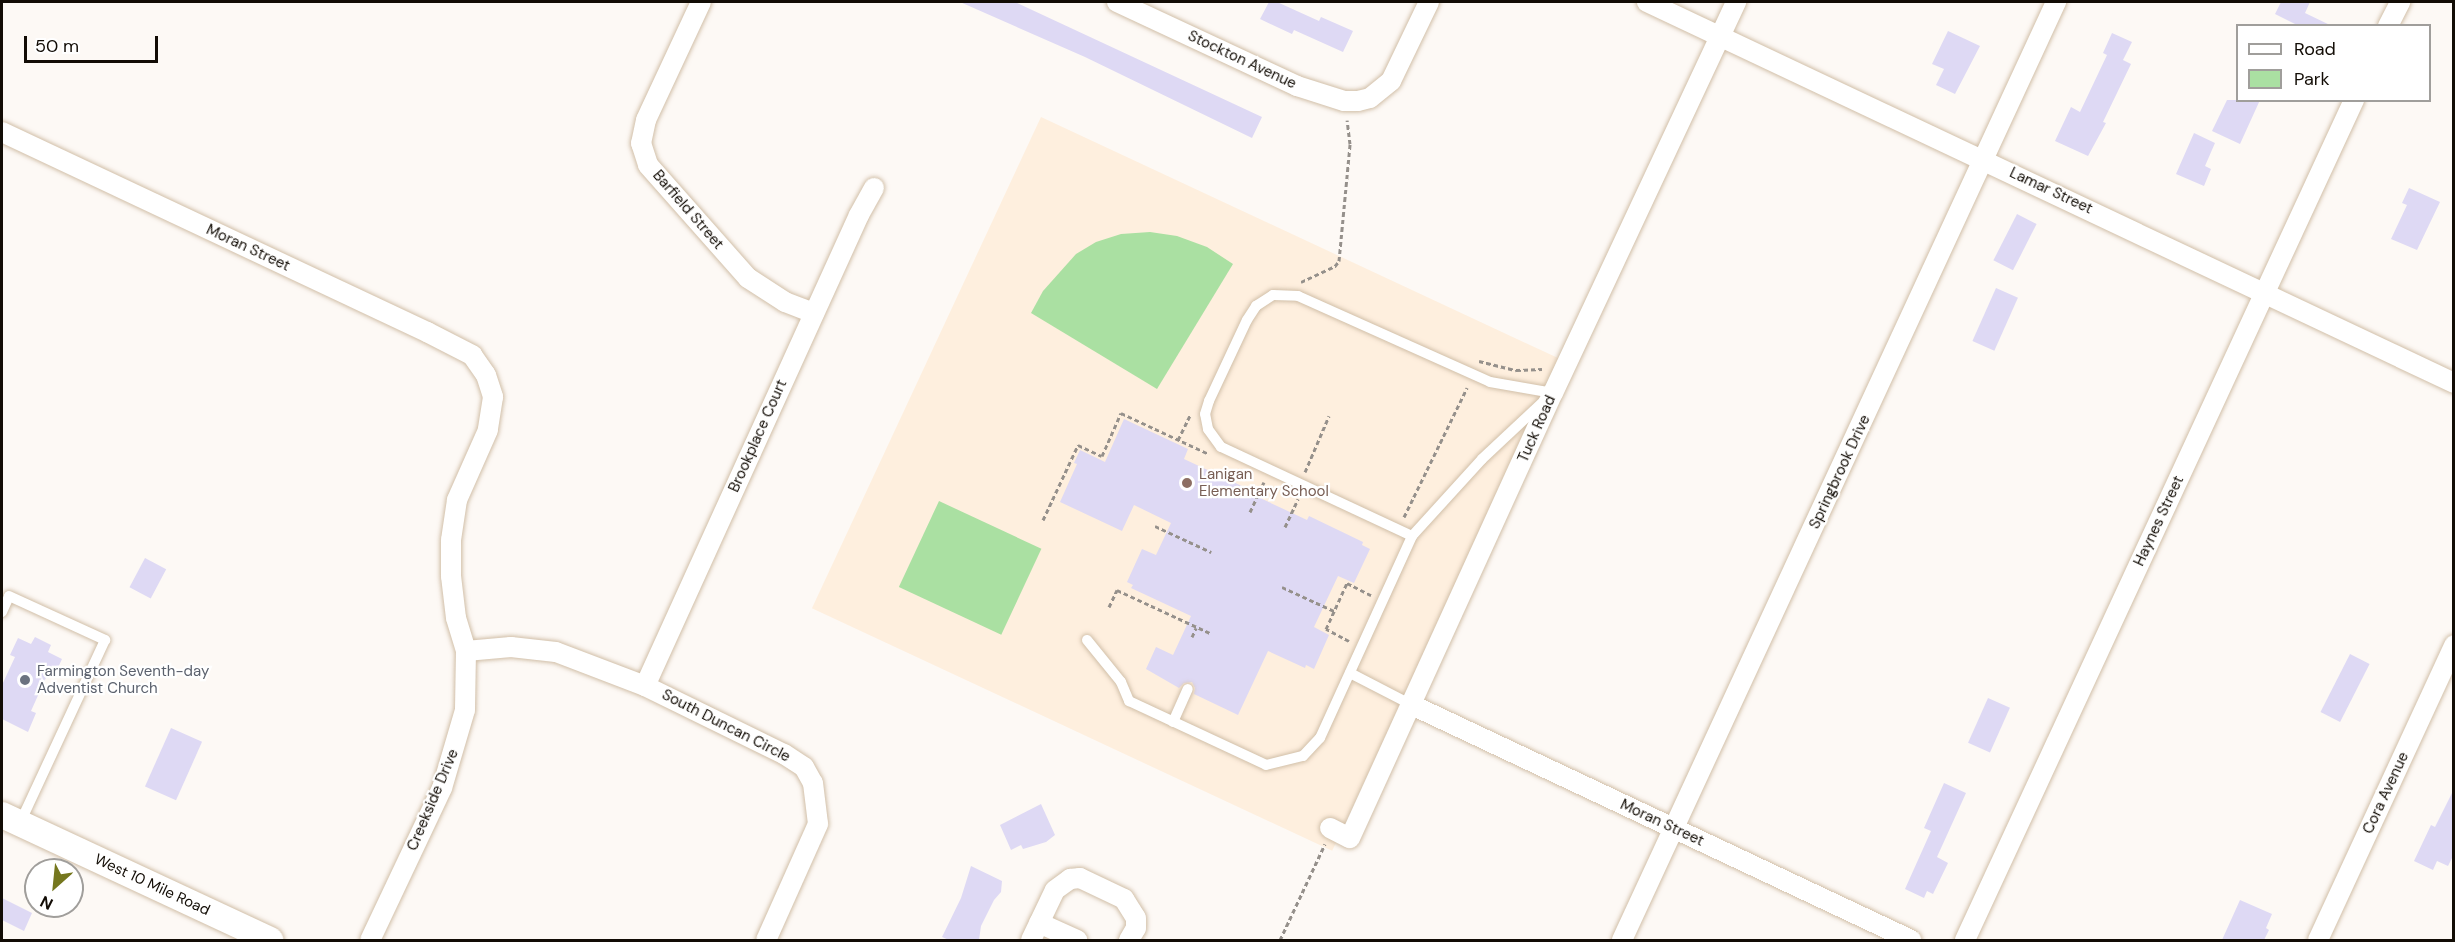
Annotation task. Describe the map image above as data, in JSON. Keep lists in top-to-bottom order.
{
  "streets": {
    "street": [
      "Stockton Avenue",
      "Lamar Street",
      "Barfield Street",
      "Moran Street",
      "Tuck Road",
      "Brookplace Court",
      "Springbrook Drive",
      "Haynes Street",
      "South Duncan Circle",
      "Cora Avenue",
      "Creekside Drive",
      "West 10 Mile Road"
    ]
  },
  "crossings": [
    ["Lamar Street", "Tuck Road"],
    ["Lamar Street", "Springbrook Drive"],
    ["Lamar Street", "Haynes Street"],
    ["Barfield Street", "Brookplace Court"],
    ["Moran Street", "Tuck Road"],
    ["Moran Street", "Springbrook Drive"],
    ["Moran Street", "Creekside Drive"],
    ["Brookplace Court", "South Duncan Circle"],
    ["South Duncan Circle", "Creekside Drive"]
  ],
  "places": ["Lanigan Elementary School", "Farmington Seventh-day Adventist Church"],
  "legend": ["Road", "Park"],
  "scale_bar": "50 m",
  "north": "bottom left"
}
